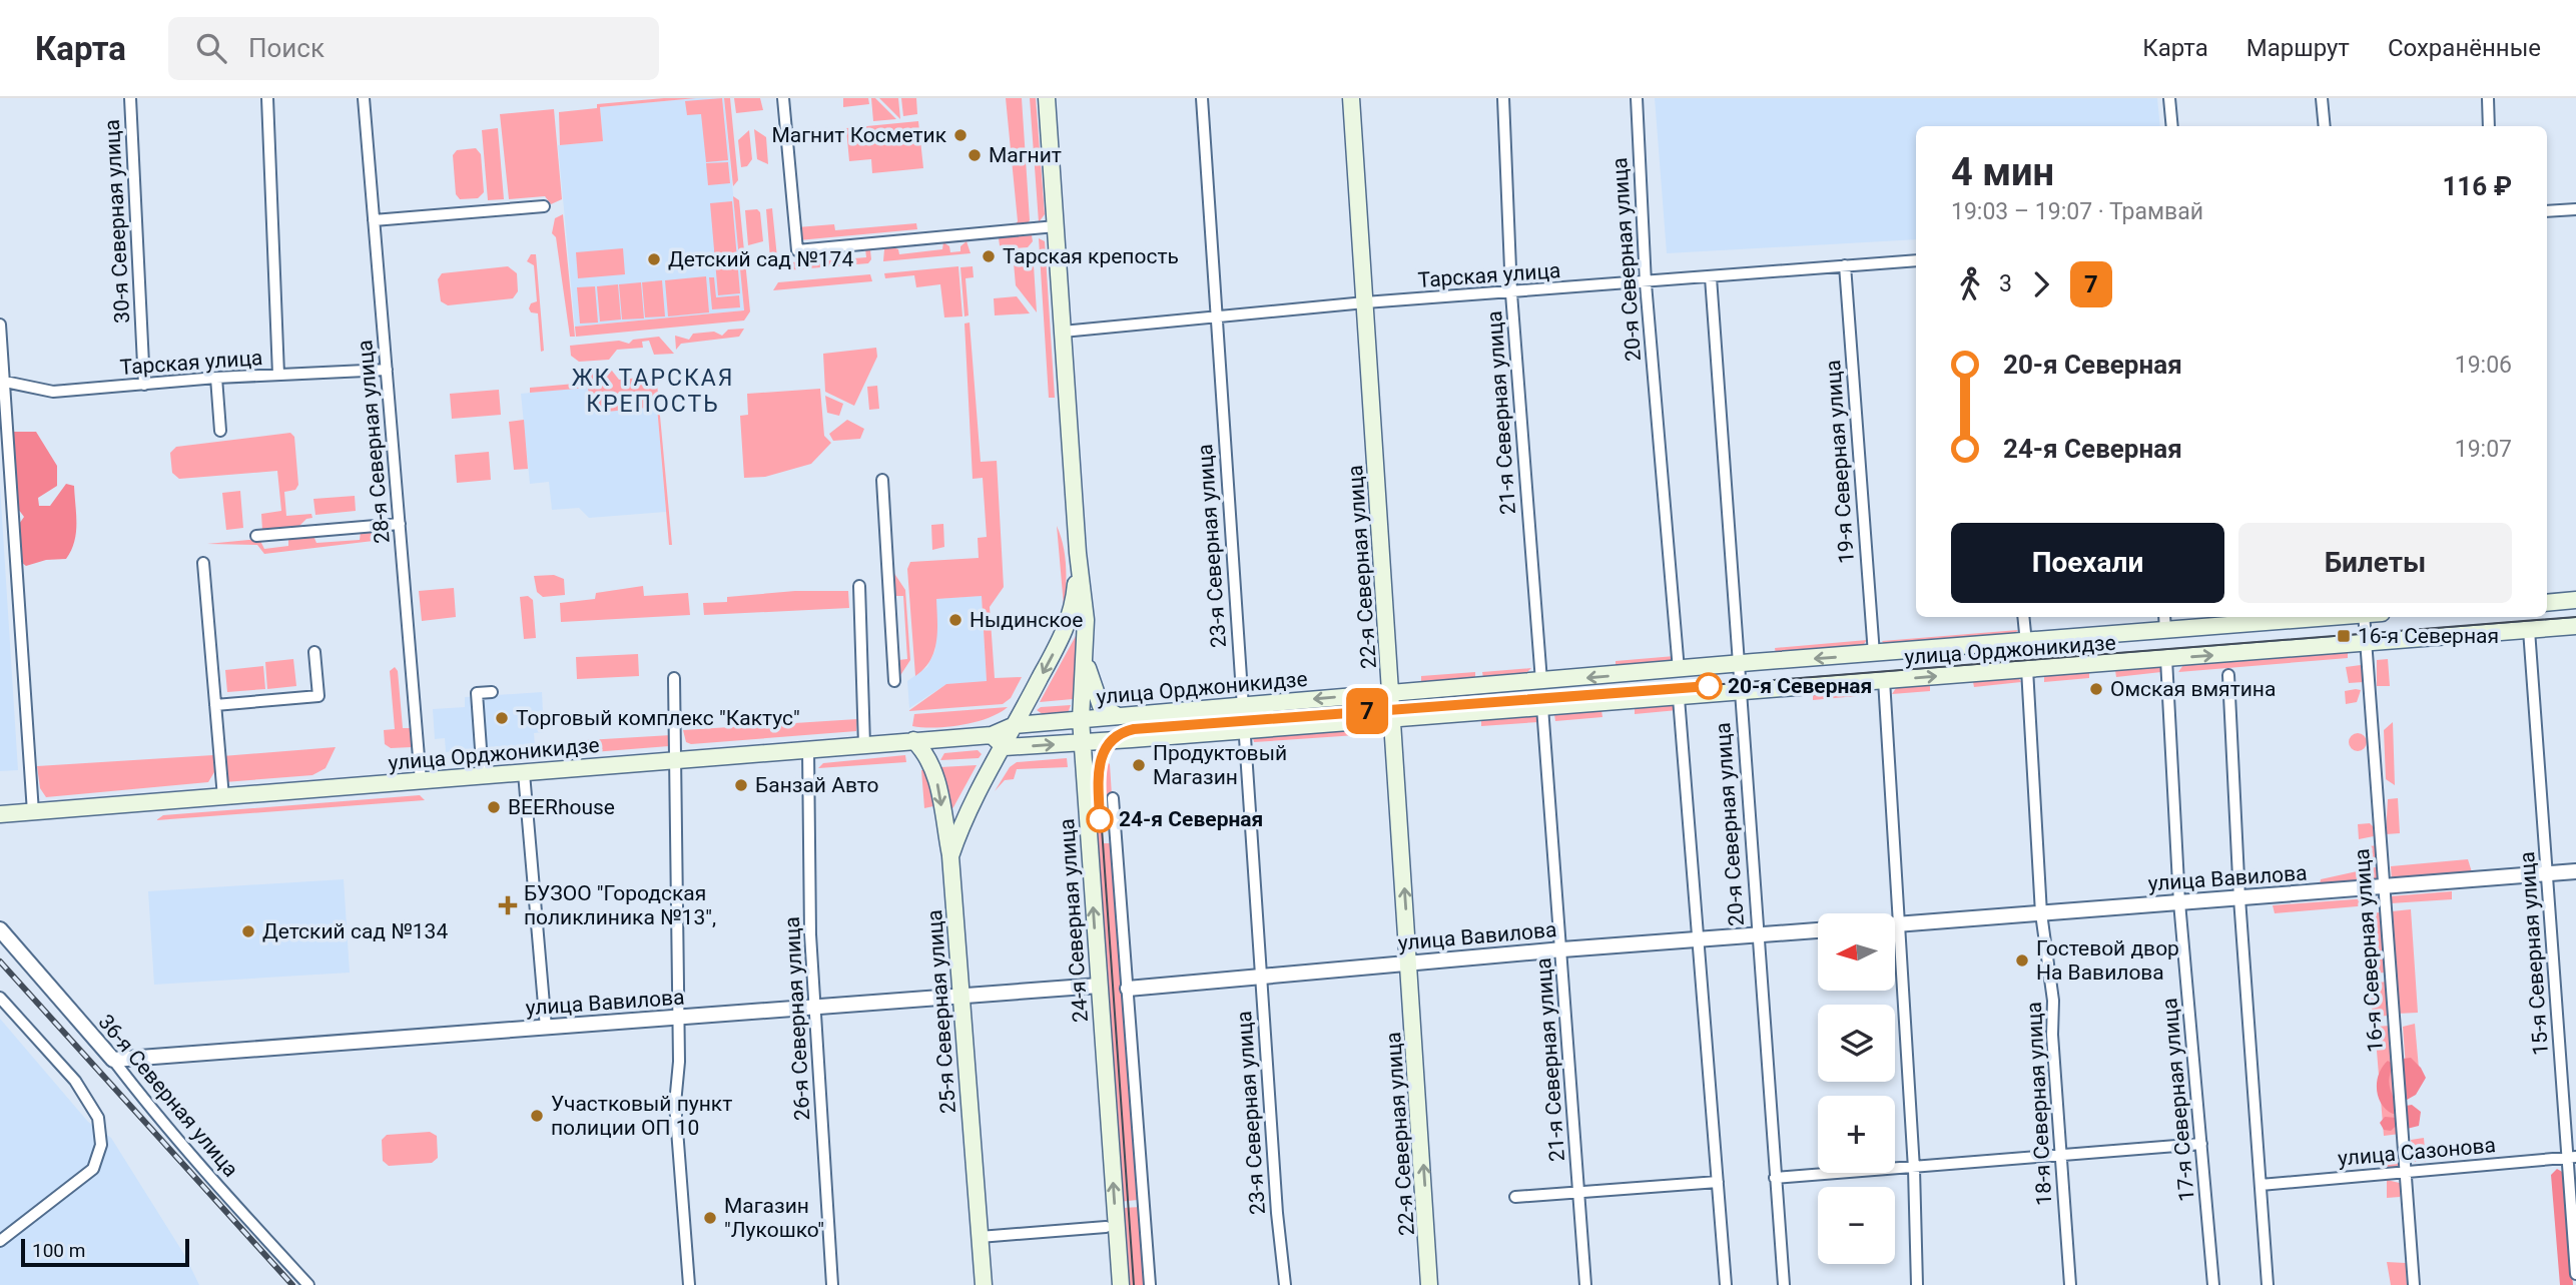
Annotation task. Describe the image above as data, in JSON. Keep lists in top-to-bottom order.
{
  "streets": {
    "main road": [
      "22-я Северная улица",
      "улица Орджоникидзе",
      "24-я Северная улица",
      "25-я Северная улица"
    ],
    "street": [
      "30-я Северная улица",
      "20-я Северная улица",
      "Тарская улица",
      "21-я Северная улица",
      "28-я Северная улица",
      "19-я Северная улица",
      "23-я Северная улица",
      "улица Вавилова",
      "16-я Северная улица",
      "15-я Северная улица",
      "26-я Северная улица",
      "36-я Северная улица",
      "17-я Северная улица",
      "18-я Северная улица",
      "улица Сазонова"
    ]
  },
  "crossings": [
    ["30-я Северная улица", "Тарская улица"],
    ["20-я Северная улица", "Тарская улица"],
    ["20-я Северная улица", "улица Орджоникидзе"],
    ["20-я Северная улица", "улица Вавилова"],
    ["Тарская улица", "21-я Северная улица"],
    ["Тарская улица", "28-я Северная улица"],
    ["Тарская улица", "19-я Северная улица"],
    ["Тарская улица", "23-я Северная улица"],
    ["Тарская улица", "22-я Северная улица"],
    ["Тарская улица", "24-я Северная улица"],
    ["21-я Северная улица", "улица Орджоникидзе"],
    ["21-я Северная улица", "улица Вавилова"],
    ["28-я Северная улица", "улица Орджоникидзе"],
    ["19-я Северная улица", "улица Орджоникидзе"],
    ["23-я Северная улица", "улица Орджоникидзе"],
    ["23-я Северная улица", "улица Вавилова"],
    ["22-я Северная улица", "улица Орджоникидзе"],
    ["22-я Северная улица", "улица Вавилова"],
    ["улица Орджоникидзе", "24-я Северная улица"],
    ["улица Орджоникидзе", "16-я Северная улица"],
    ["улица Орджоникидзе", "15-я Северная улица"],
    ["улица Орджоникидзе", "25-я Северная улица"],
    ["улица Орджоникидзе", "26-я Северная улица"],
    ["улица Орджоникидзе", "17-я Северная улица"],
    ["улица Орджоникидзе", "18-я Северная улица"],
    ["улица Вавилова", "24-я Северная улица"],
    ["улица Вавилова", "16-я Северная улица"],
    ["улица Вавилова", "15-я Северная улица"],
    ["улица Вавилова", "25-я Северная улица"],
    ["улица Вавилова", "26-я Северная улица"],
    ["улица Вавилова", "36-я Северная улица"],
    ["улица Вавилова", "17-я Северная улица"],
    ["улица Вавилова", "18-я Северная улица"],
    ["24-я Северная улица", "25-я Северная улица"],
    ["16-я Северная улица", "улица Сазонова"],
    ["15-я Северная улица", "улица Сазонова"]
  ],
  "one_way": ["22-я Северная улица"],
  "districts": ["ЖК ТАРСКАЯ КРЕПОСТЬ"],
  "places": {
    "other": [
      "Магнит Косметик",
      "Магнит",
      "Тарская крепость",
      "Детский сад №174",
      "Ныдинское",
      "20-я Северная",
      "Oмская вмятина",
      "Торговый комплекс \"Кактус\"",
      "Продуктовый Магазин",
      "Банзай Авто",
      "BEERhouse",
      "24-я Северная",
      "Детский сад №134",
      "Гостевой двор На Вавилова",
      "Участковый пункт полиции ОП 10",
      "Магазин \"Лукошко\""
    ],
    "transit": ["16-я Северная"],
    "health": ["БУЗОО \"Городская поликлиника №13\","]
  },
  "lines": ["tram line 7"],
  "scale_bar": "100 m",
  "north": "left",
  "page": {
    "header": "Карта",
    "search": "Поиск",
    "nav": ["Карта", "Маршрут", "Сохранённые"],
    "on_map": "7",
    "heading": ["4 мин", "19:03 – 19:07 · Трамвай", "116 ₽"],
    "legs": ["3", "7"],
    "list": [
      {
        "name": "20-я Северная",
        "value": "19:06"
      },
      {
        "name": "24-я Северная",
        "value": "19:07"
      }
    ],
    "buttons": ["Поехали", "Билеты"],
    "map_buttons": ["+", "−"],
    "scale": "100 m"
  }
}
